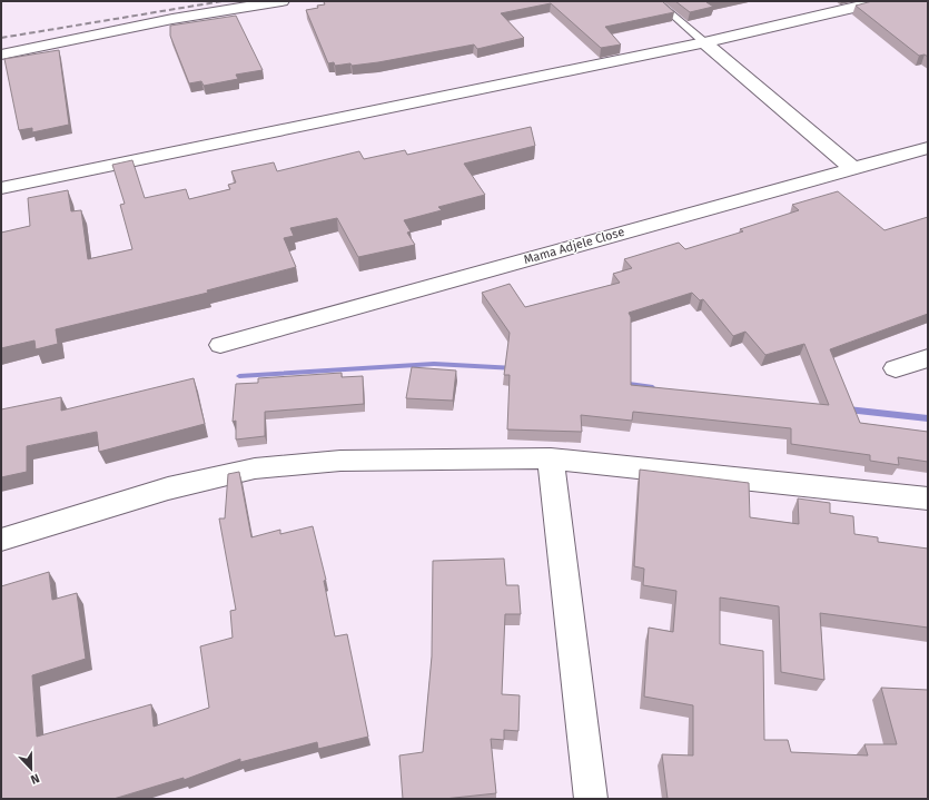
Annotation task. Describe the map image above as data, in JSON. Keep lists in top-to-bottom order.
{
  "streets": {
    "street": ["Mama Adjele Close"]
  },
  "north": "bottom"
}
